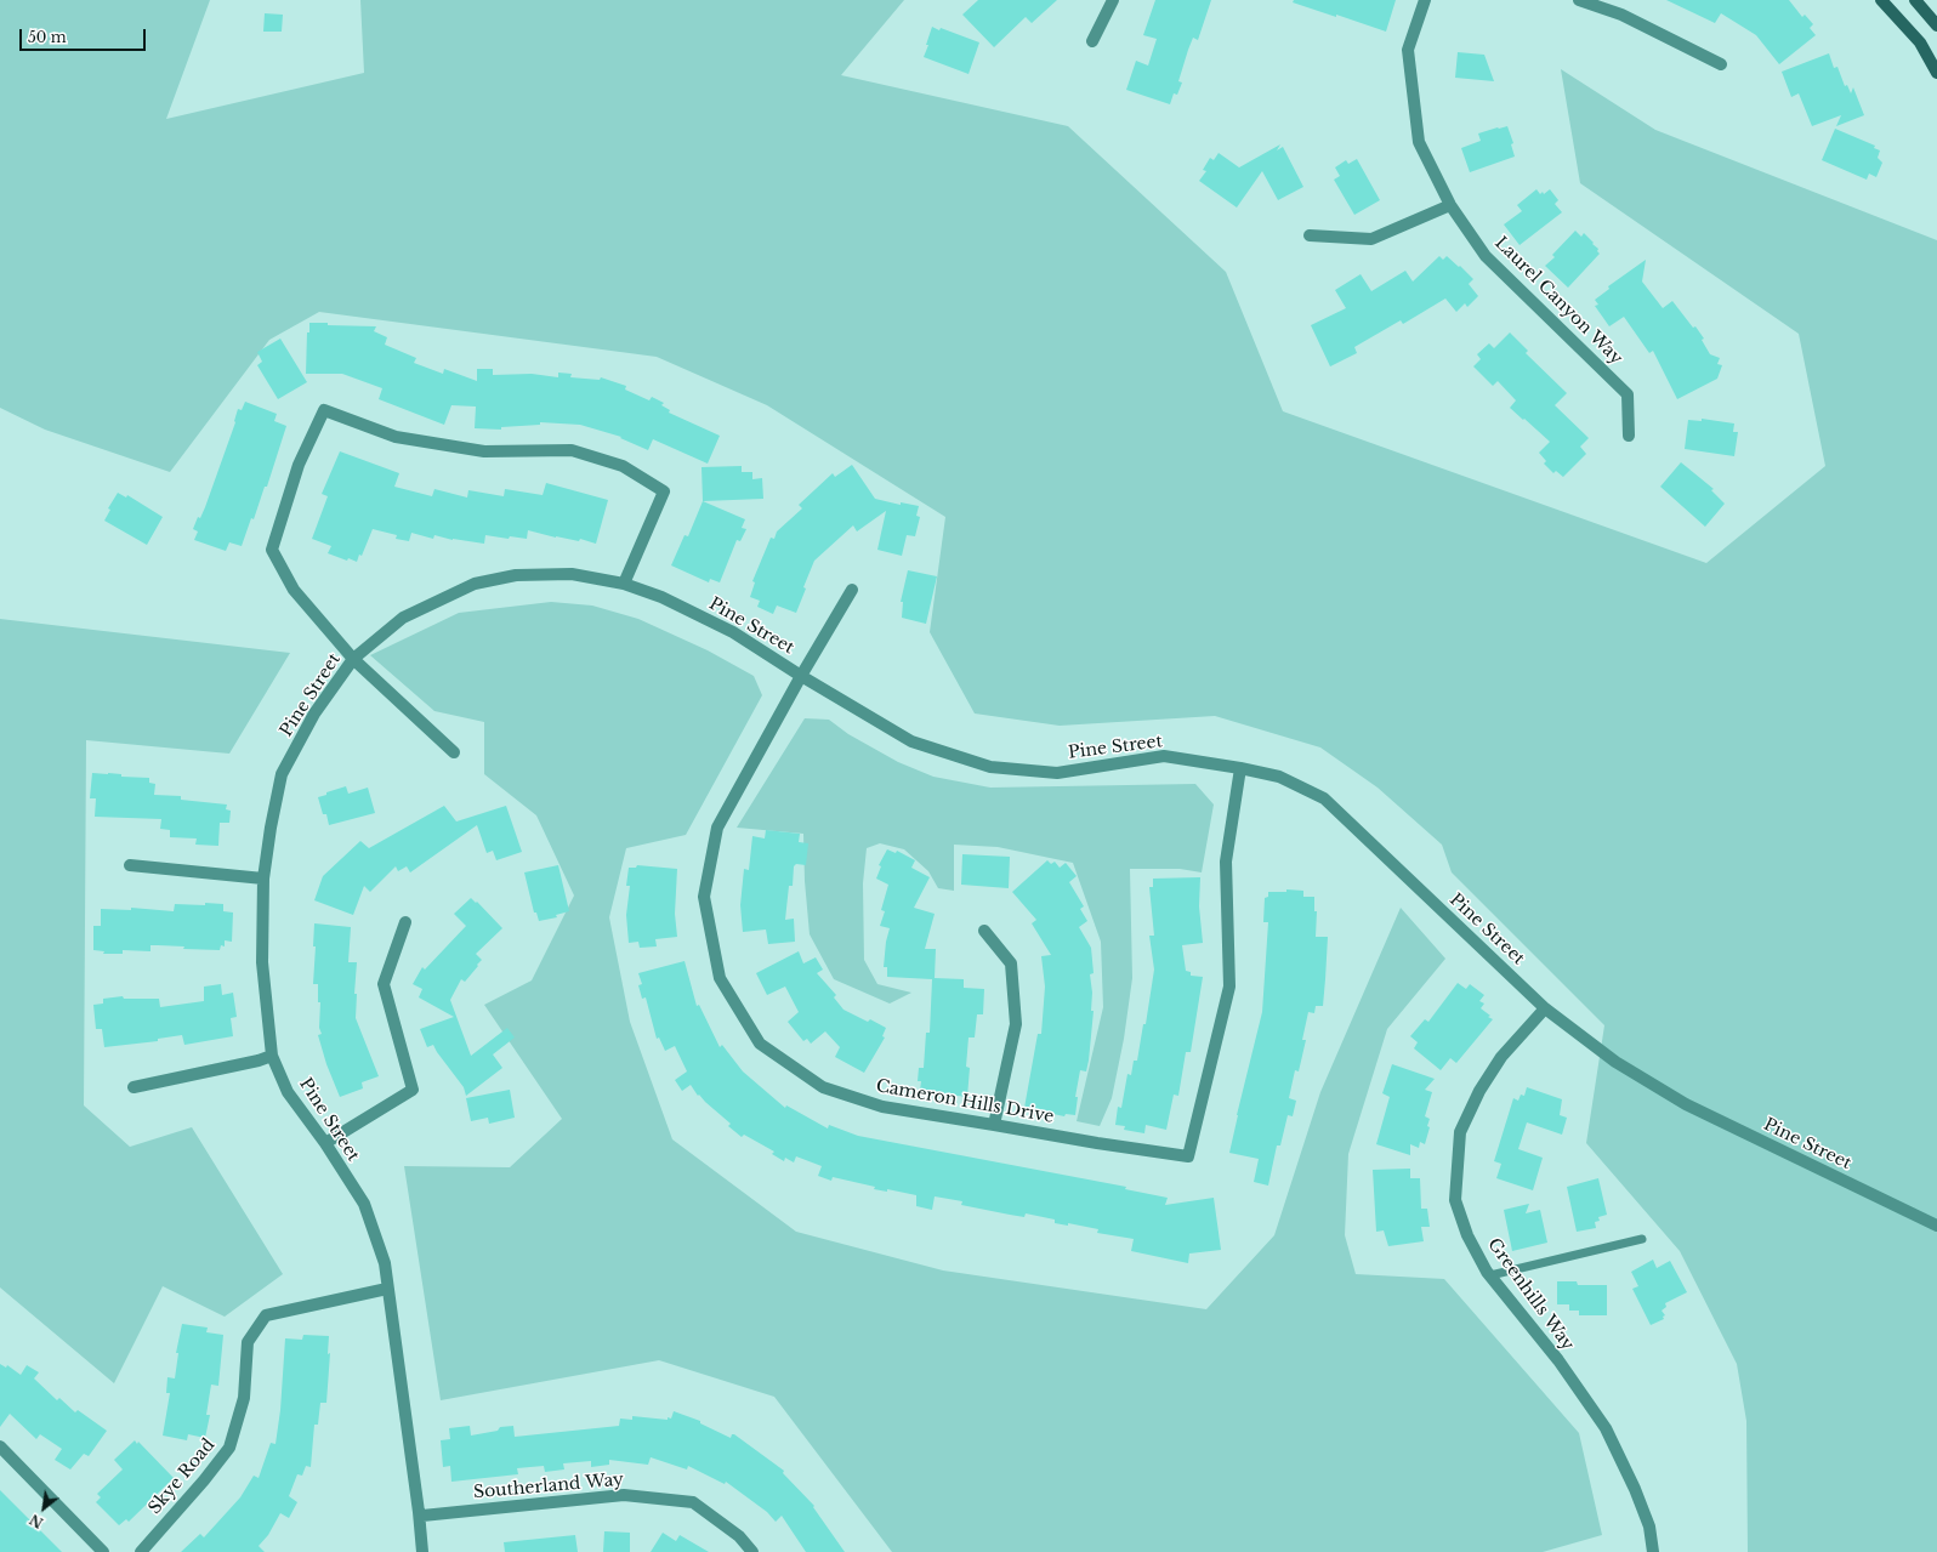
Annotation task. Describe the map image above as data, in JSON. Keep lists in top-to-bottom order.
{
  "streets": {
    "street": [
      "Laurel Canyon Way",
      "Pine Street",
      "Cameron Hills Drive",
      "Greenhills Way",
      "Skye Road",
      "Southerland Way"
    ]
  },
  "crossings": [
    ["Pine Street", "Cameron Hills Drive"],
    ["Pine Street", "Greenhills Way"],
    ["Pine Street", "Skye Road"],
    ["Pine Street", "Southerland Way"]
  ],
  "scale_bar": "50 m",
  "north": "bottom left"
}
